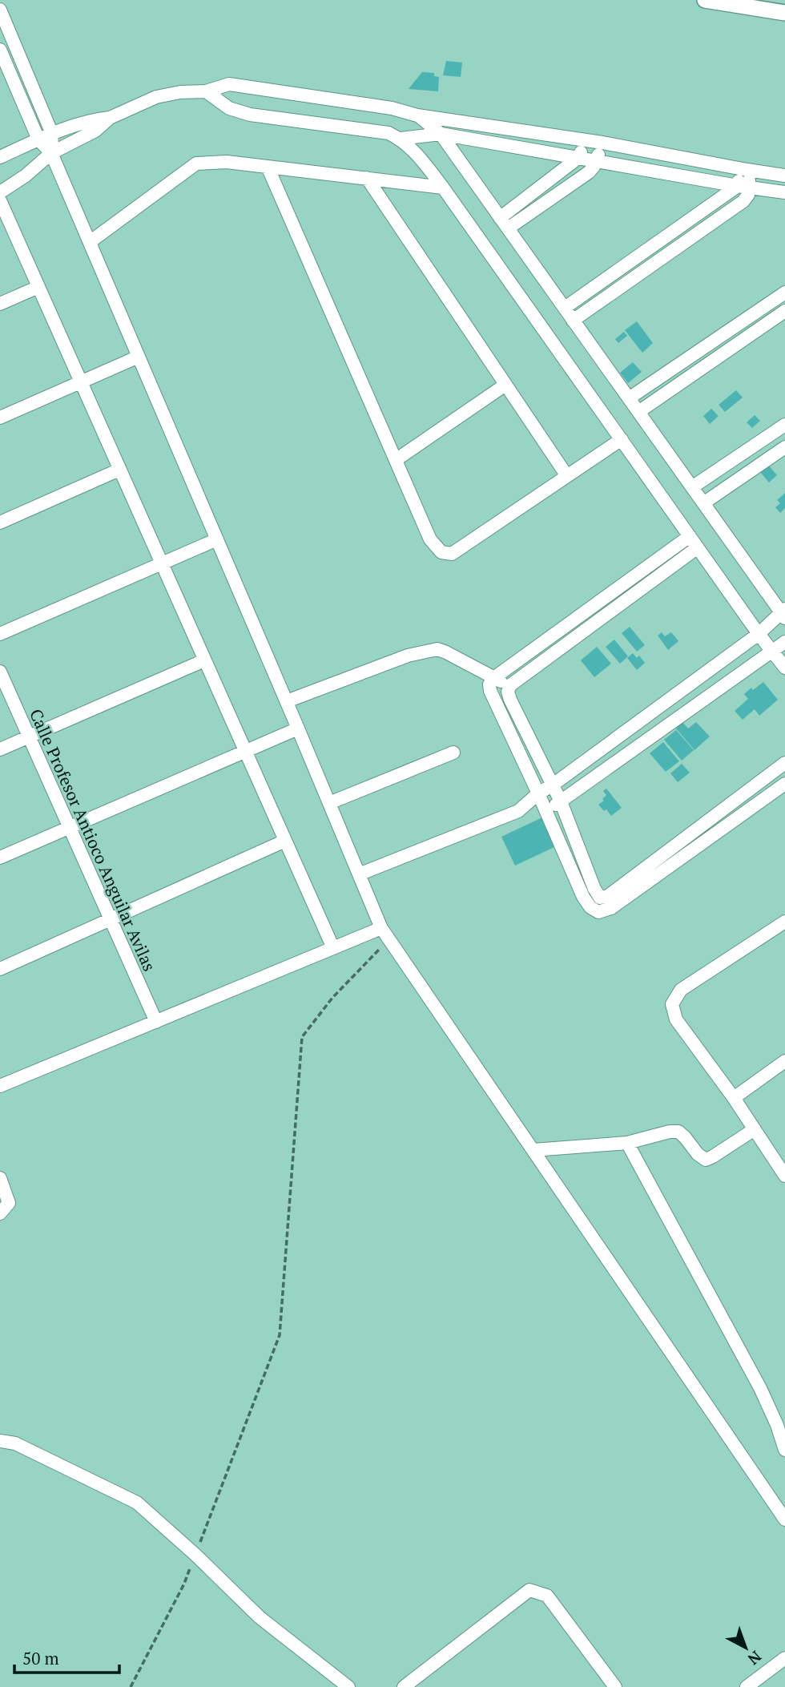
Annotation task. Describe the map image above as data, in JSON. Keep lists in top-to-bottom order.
{
  "streets": {
    "street": ["Calle Profesor Antioco Anguilar Avilas"]
  },
  "scale_bar": "50 m",
  "north": "bottom right"
}
